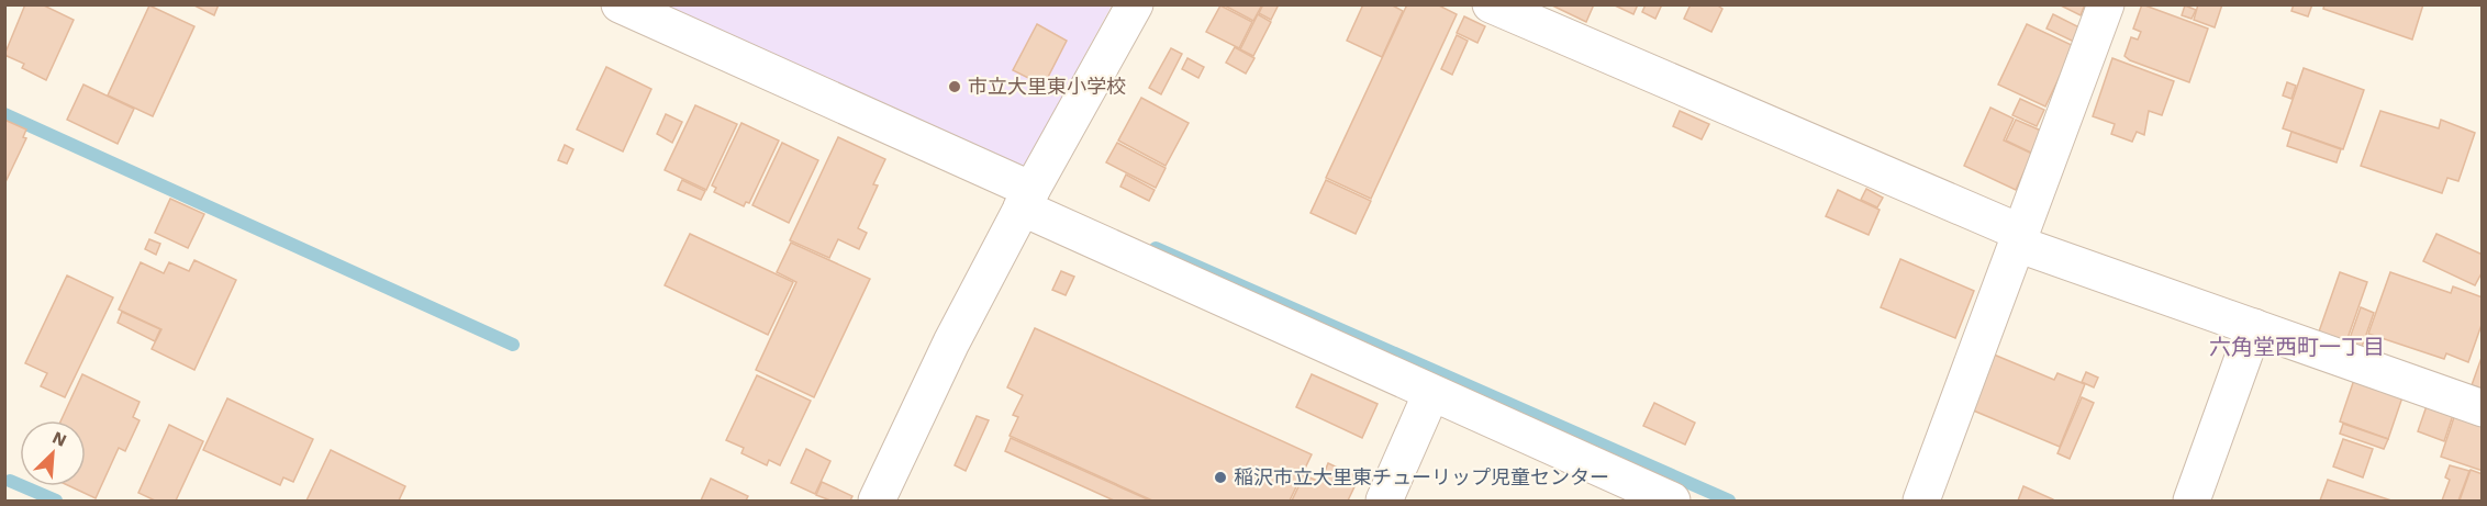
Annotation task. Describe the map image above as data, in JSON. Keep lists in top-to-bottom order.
{
  "districts": ["六角堂西町一丁目"],
  "places": ["市立大里東小学校", "稲沢市立大里東チューリップ児童センター"],
  "north": "top right"
}
